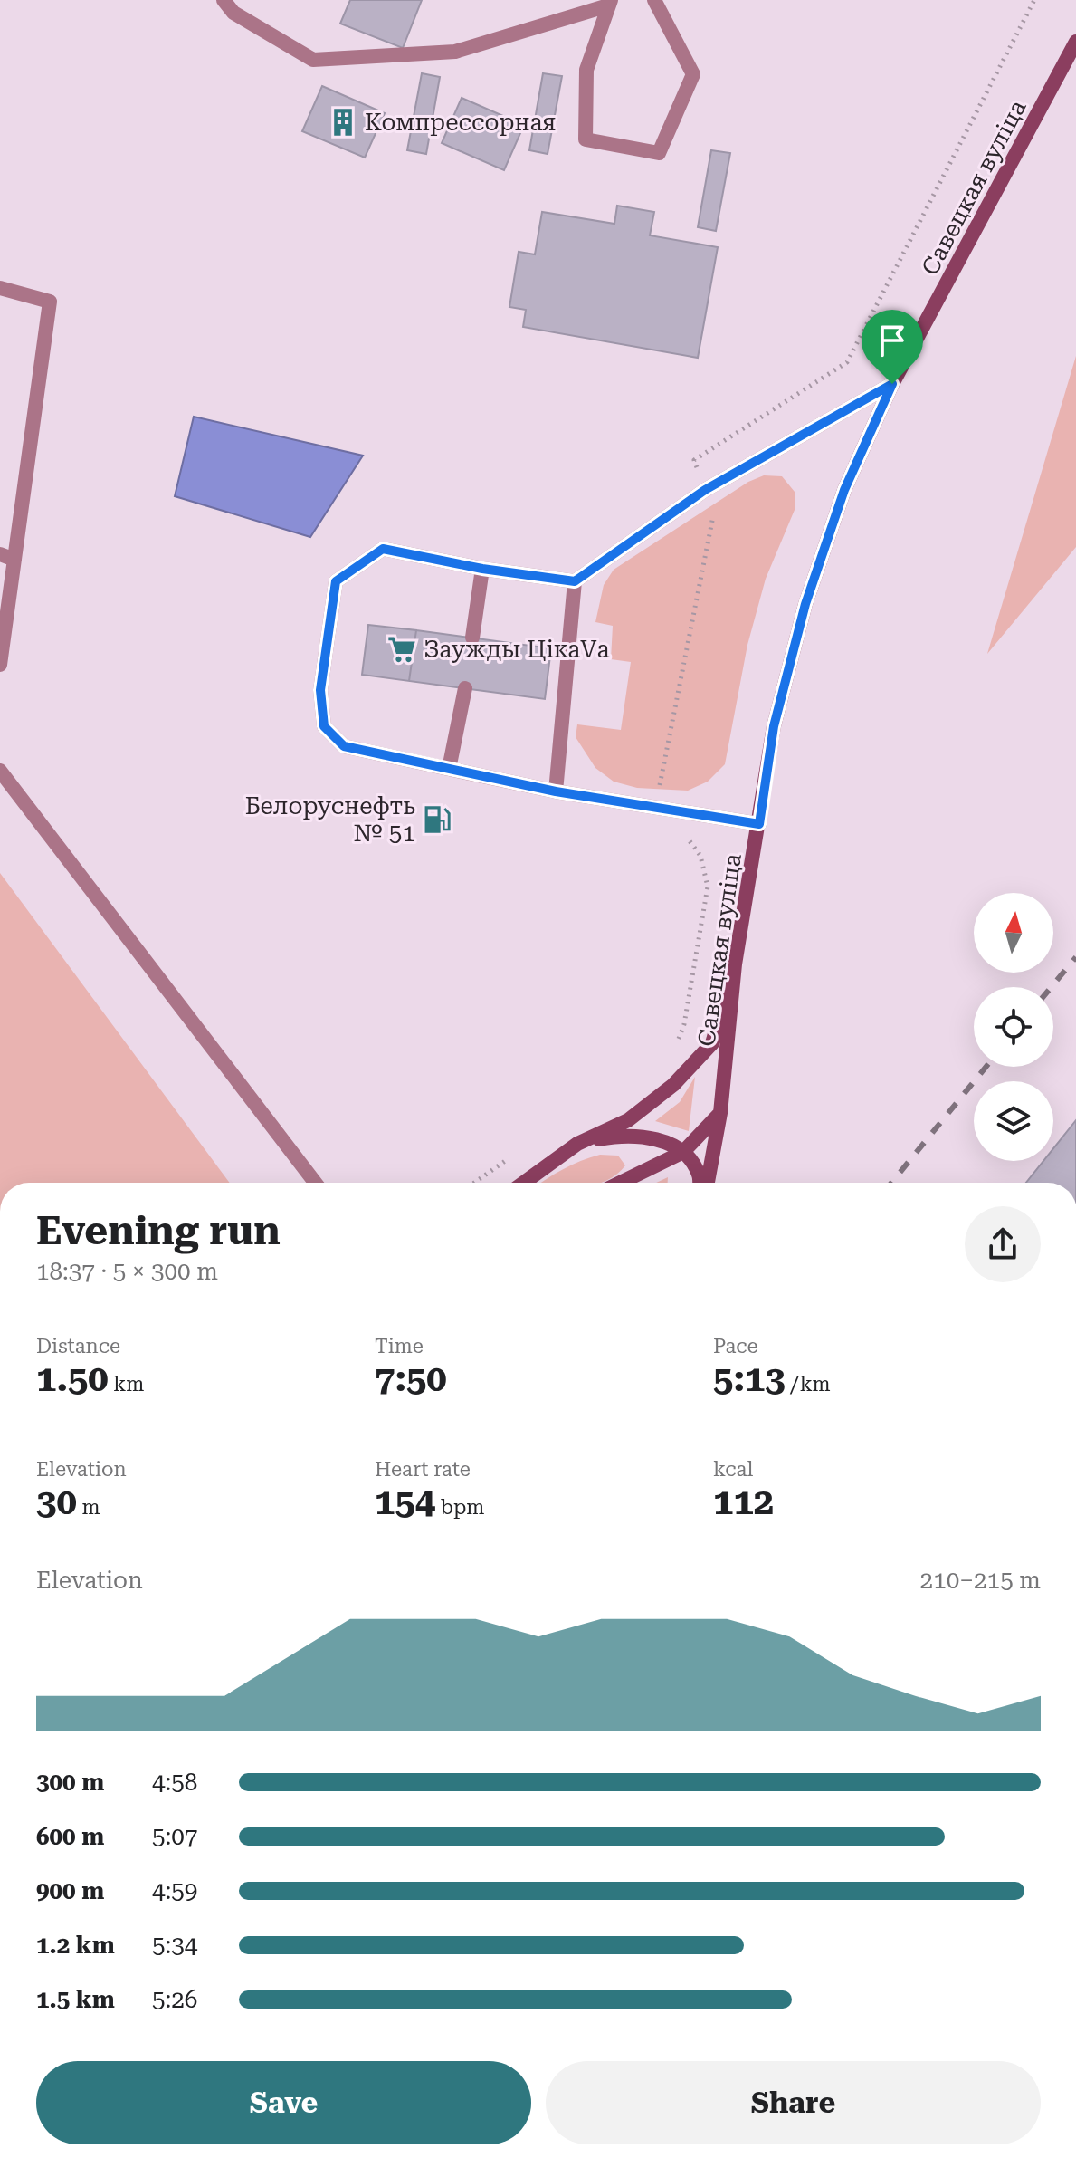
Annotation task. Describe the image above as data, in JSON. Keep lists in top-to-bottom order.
{
  "streets": {
    "main road": ["Савецкая вуліца"]
  },
  "places": {
    "building": ["Компрессорная"],
    "supermarket": ["Заужды ЦікаVа"],
    "fuel station": ["Белоруснефть № 51"]
  },
  "north": "top",
  "page": {
    "heading": ["Evening run", "18:37 · 5 × 300 m"],
    "stats": [
      ["Distance", "1.50 km"],
      ["Time", "7:50"],
      ["Pace", "5:13 /km"],
      ["Elevation", "30 m"],
      ["Heart rate", "154 bpm"],
      ["kcal", "112"]
    ],
    "chart": ["Elevation", "210–215 m"],
    "list": [
      {
        "name": "300 m",
        "note": "4:58"
      },
      {
        "name": "600 m",
        "note": "5:07"
      },
      {
        "name": "900 m",
        "note": "4:59"
      },
      {
        "name": "1.2 km",
        "note": "5:34"
      },
      {
        "name": "1.5 km",
        "note": "5:26"
      }
    ],
    "buttons": ["Save", "Share"]
  }
}
